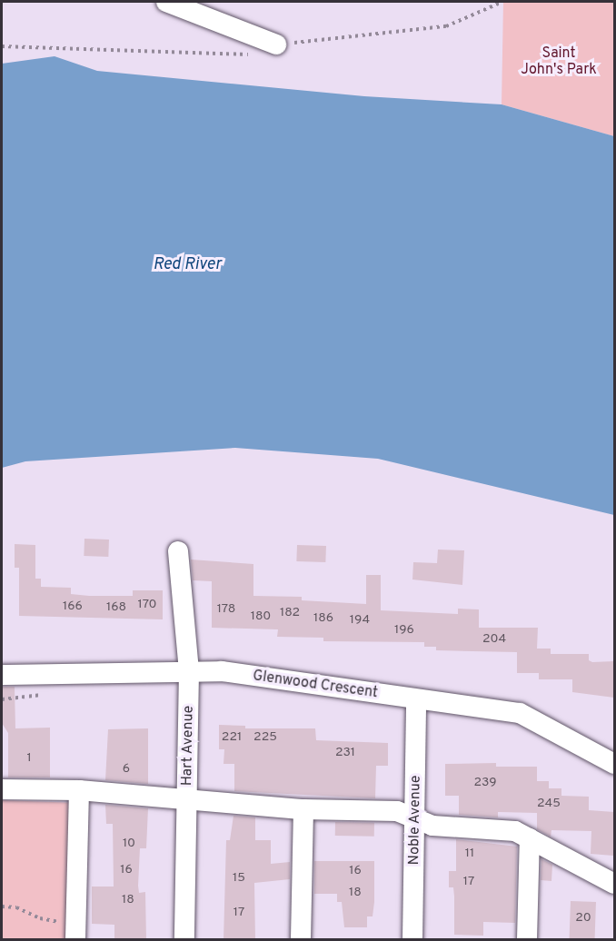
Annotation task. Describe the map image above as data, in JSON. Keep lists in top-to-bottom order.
{
  "streets": {
    "street": ["Glenwood Crescent", "Hart Avenue", "Noble Avenue"]
  },
  "crossings": [
    ["Glenwood Crescent", "Hart Avenue"],
    ["Glenwood Crescent", "Noble Avenue"]
  ],
  "water": ["Red River"],
  "parks": ["Saint John's Park"],
  "house_numbers": [
    "170",
    "166",
    "168",
    "178",
    "182",
    "180",
    "186",
    "194",
    "196",
    "204",
    "221",
    "225",
    "231",
    "1",
    "6",
    "239",
    "245",
    "10",
    "11",
    "16",
    "16",
    "15",
    "17",
    "18",
    "18",
    "17",
    "20"
  ]
}
